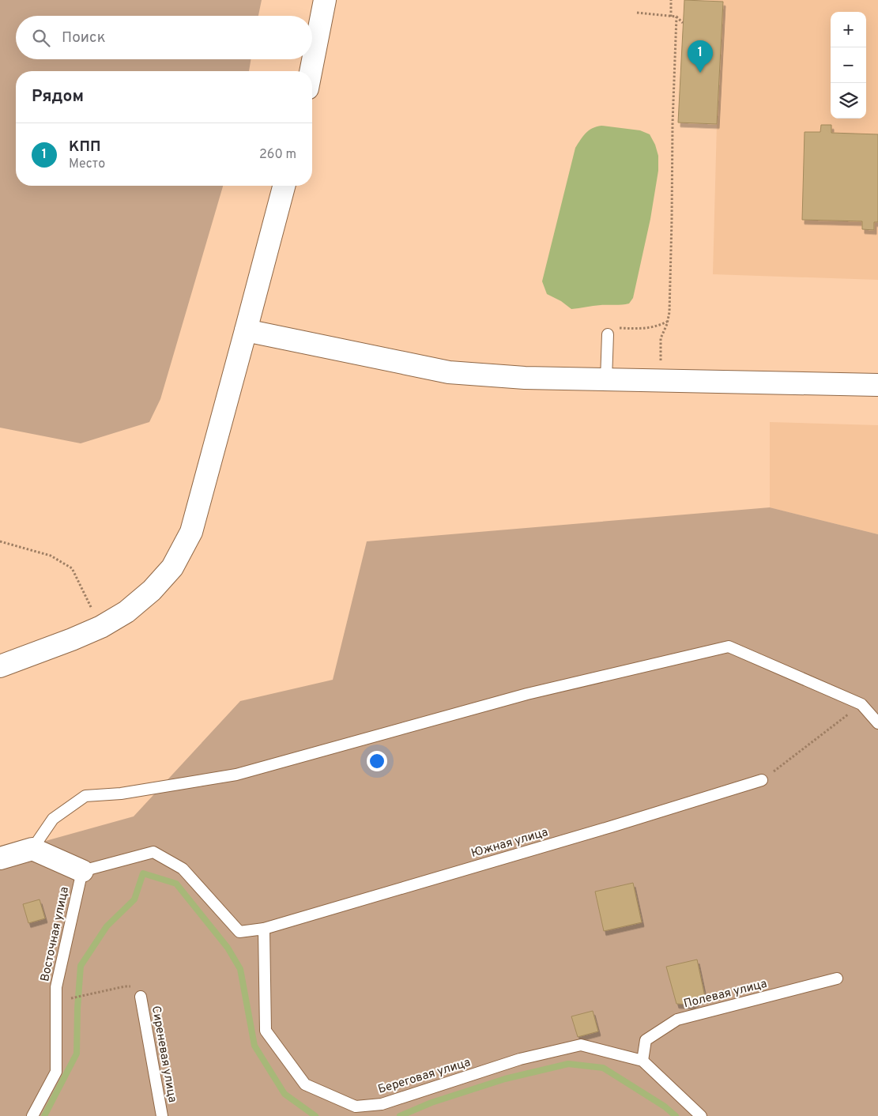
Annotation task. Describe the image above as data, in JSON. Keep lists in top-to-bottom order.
{
  "streets": {
    "lane": [
      "Южная улица",
      "Восточная улица",
      "Полевая улица",
      "Сиреневая улица",
      "Береговая улица"
    ]
  },
  "crossings": [
    ["Южная улица", "Береговая улица"],
    ["Полевая улица", "Береговая улица"]
  ],
  "page": {
    "map_buttons": ["+", "−"],
    "search": "Поиск",
    "pins": "1",
    "heading": "Рядом",
    "list": [
      {
        "mark": "1",
        "name": "КПП",
        "note": "Место",
        "value": "260 m"
      }
    ]
  }
}
